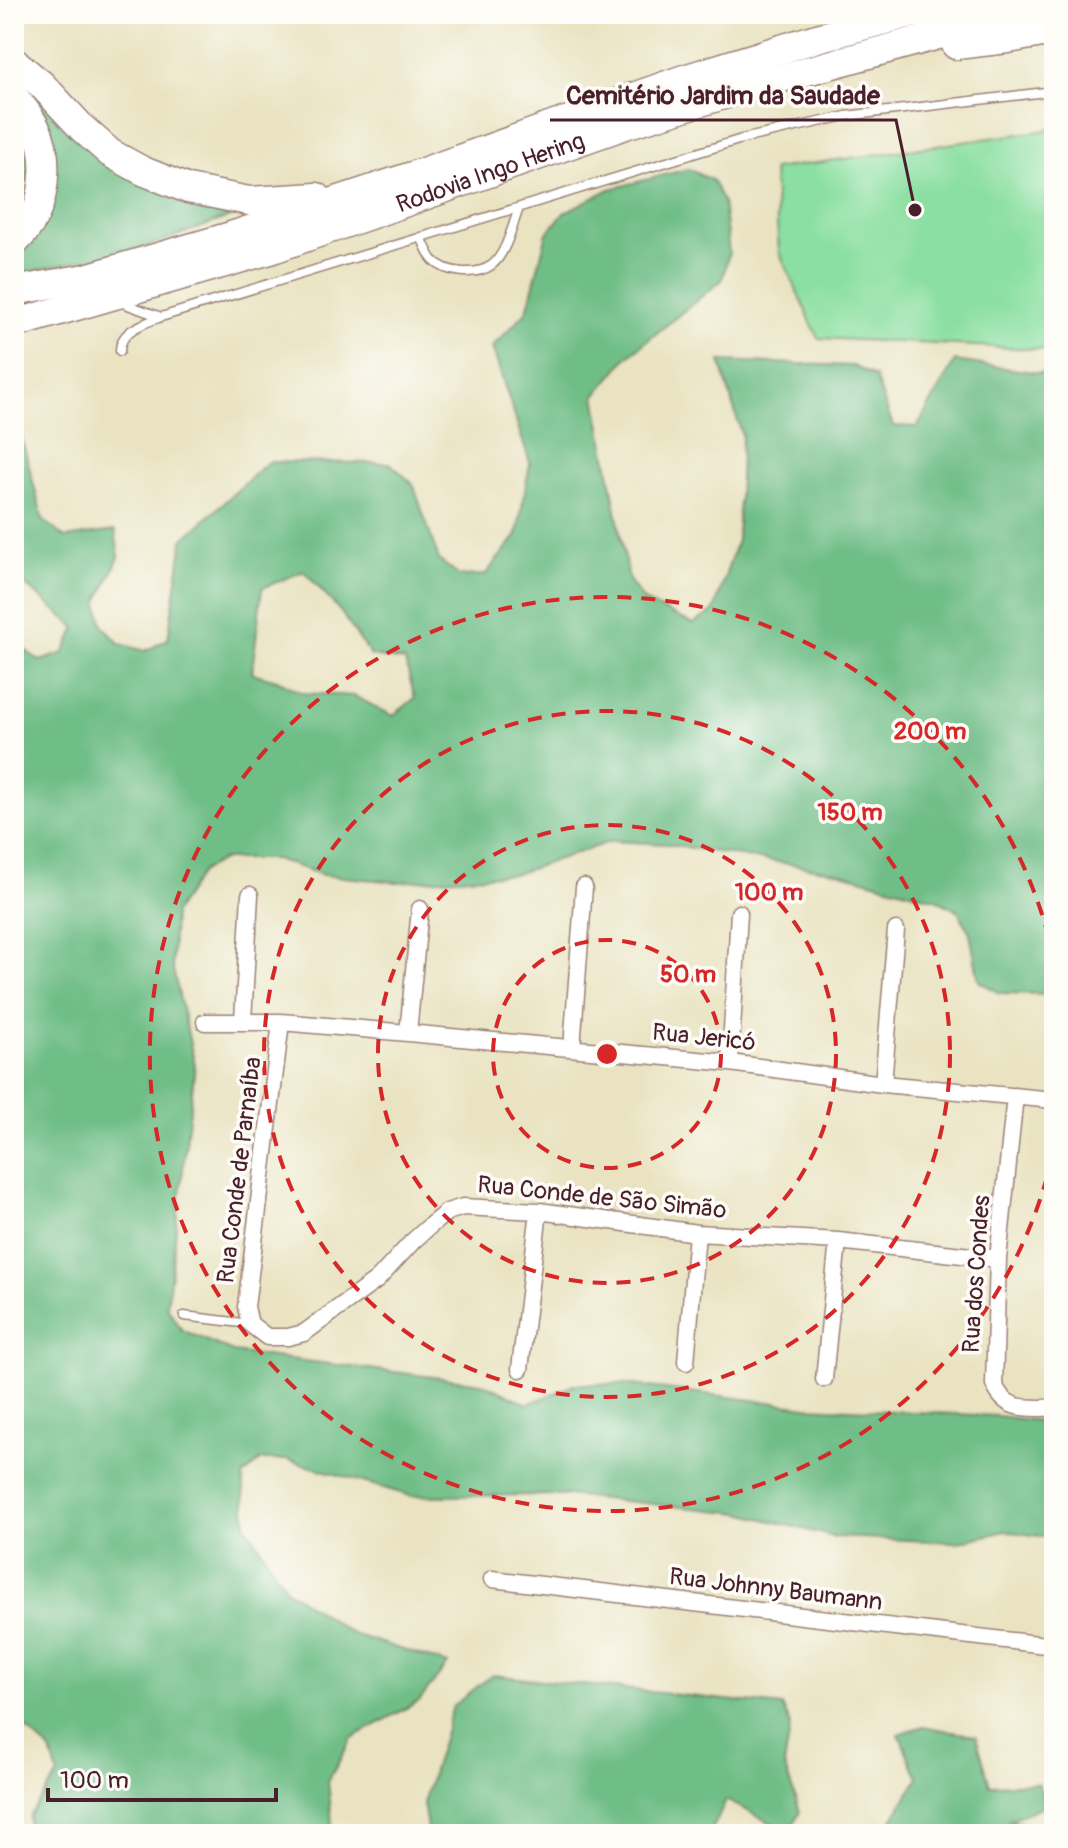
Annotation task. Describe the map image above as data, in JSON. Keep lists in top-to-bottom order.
{
  "streets": {
    "highway": ["Rodovia Ingo Hering"],
    "street": [
      "Rua Jericó",
      "Rua Conde de Parnaíba",
      "Rua Conde de São Simão",
      "Rua dos Condes",
      "Rua Johnny Baumann"
    ]
  },
  "crossings": [
    ["Rua Jericó", "Rua Conde de Parnaíba"],
    ["Rua Jericó", "Rua dos Condes"],
    ["Rua Conde de Parnaíba", "Rua Conde de São Simão"],
    ["Rua Conde de São Simão", "Rua dos Condes"]
  ],
  "places": ["Cemitério Jardim da Saudade"],
  "scale_bar": "100 m",
  "rings": [
    "200 m",
    "150 m",
    "100 m",
    "50 m"
  ]
}
